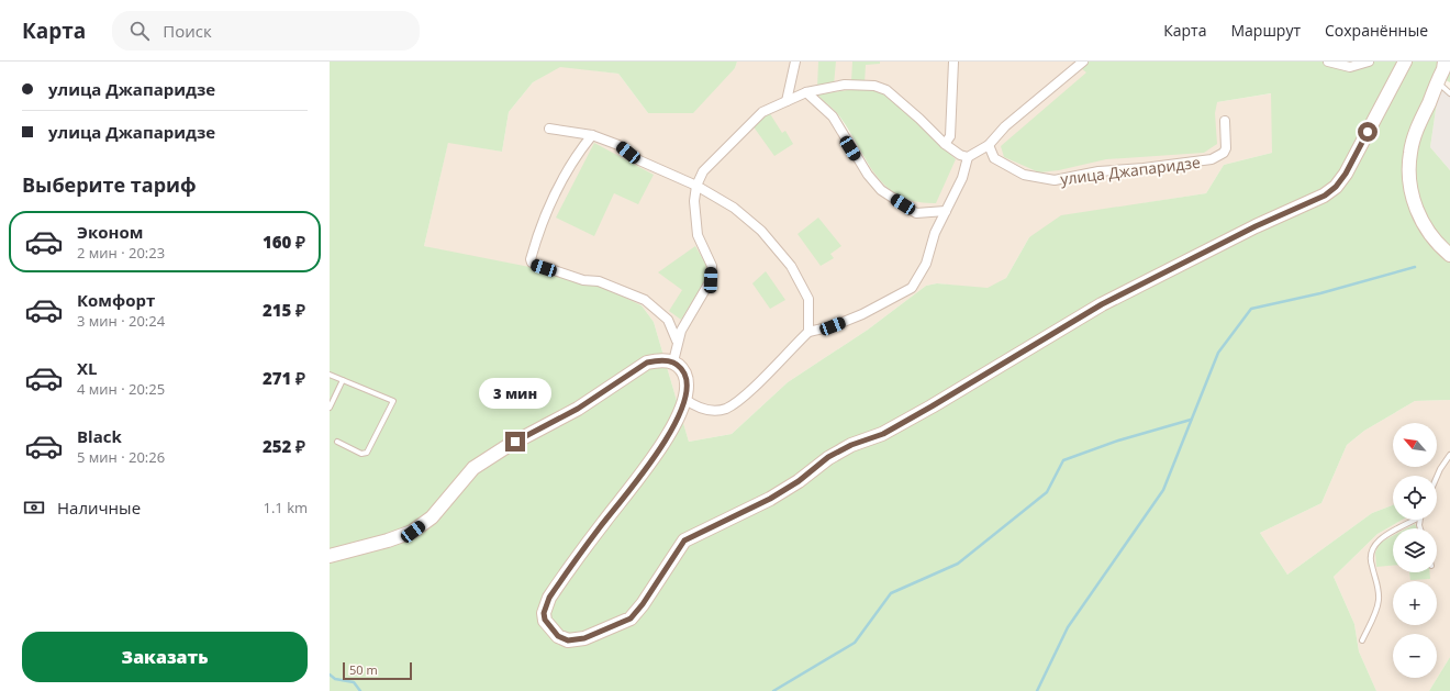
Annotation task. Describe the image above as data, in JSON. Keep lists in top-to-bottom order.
{
  "streets": {
    "street": ["улица Джапаридзе"]
  },
  "scale_bar": "50 m",
  "north": "top left",
  "page": {
    "header": "Карта",
    "search": "Поиск",
    "nav": ["Карта", "Маршрут", "Сохранённые"],
    "banner": ["улица Джапаридзе", "улица Джапаридзе"],
    "heading": "Выберите тариф",
    "list": [
      {
        "name": "Эконом",
        "note": "2 мин · 20:23",
        "value": "160 ₽"
      },
      {
        "name": "Комфорт",
        "note": "3 мин · 20:24",
        "value": "215 ₽"
      },
      {
        "name": "XL",
        "note": "4 мин · 20:25",
        "value": "271 ₽"
      },
      {
        "name": "Black",
        "note": "5 мин · 20:26",
        "value": "252 ₽"
      }
    ],
    "bubble": "3 мин",
    "map_buttons": ["+", "−"],
    "pay": ["Наличные", "1.1 km"],
    "buttons": "Заказать",
    "scale": "50 m"
  }
}
